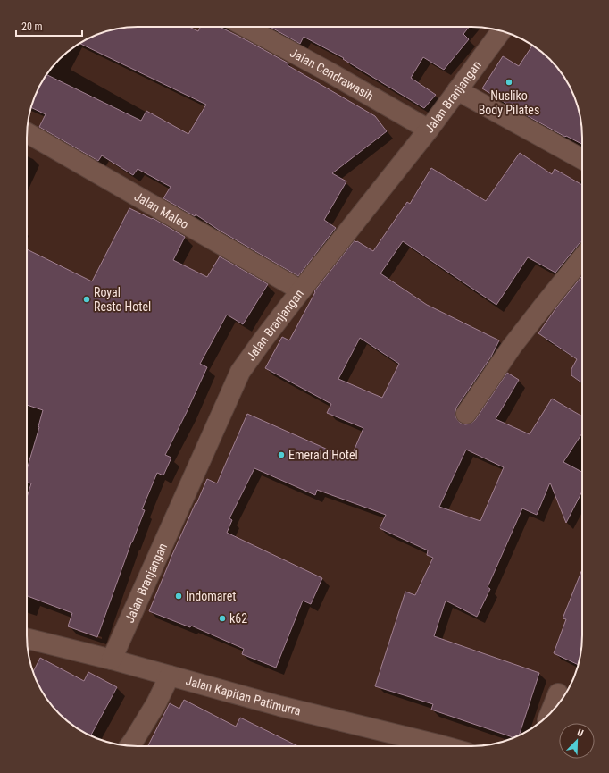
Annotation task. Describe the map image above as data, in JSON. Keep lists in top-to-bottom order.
{
  "streets": {
    "street": [
      "Jalan Cendrawasih",
      "Jalan Branjangan",
      "Jalan Maleo",
      "Jalan Kapitan Patimurra"
    ]
  },
  "crossings": [
    ["Jalan Cendrawasih", "Jalan Branjangan"],
    ["Jalan Branjangan", "Jalan Maleo"],
    ["Jalan Branjangan", "Jalan Kapitan Patimurra"]
  ],
  "places": [
    "Nusliko Body Pilates",
    "Royal Resto Hotel",
    "Emerald Hotel",
    "Indomaret",
    "k62"
  ],
  "scale_bar": "20 m",
  "north": "top right"
}
